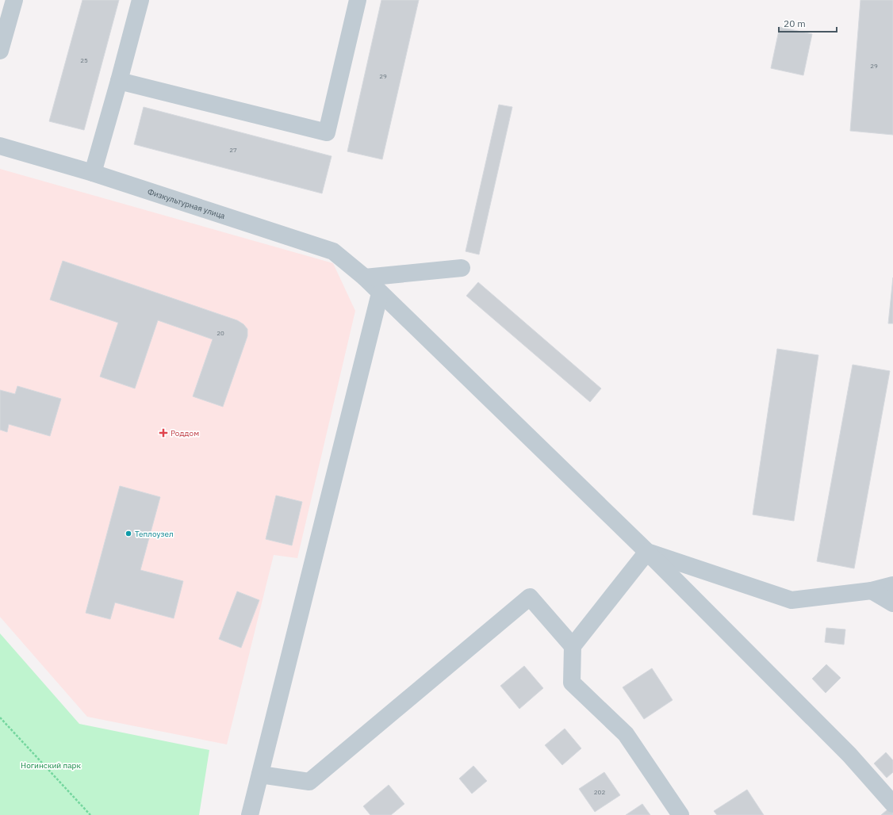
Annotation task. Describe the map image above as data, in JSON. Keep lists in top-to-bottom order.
{
  "streets": {
    "street": ["Физкультурная улица"]
  },
  "parks": ["Ногинский парк"],
  "places": {
    "health": ["Роддом"],
    "other": ["Теплоузел"]
  },
  "house_numbers": [
    "25",
    "29",
    "29",
    "27",
    "20",
    "202"
  ],
  "scale_bar": "20 m"
}
